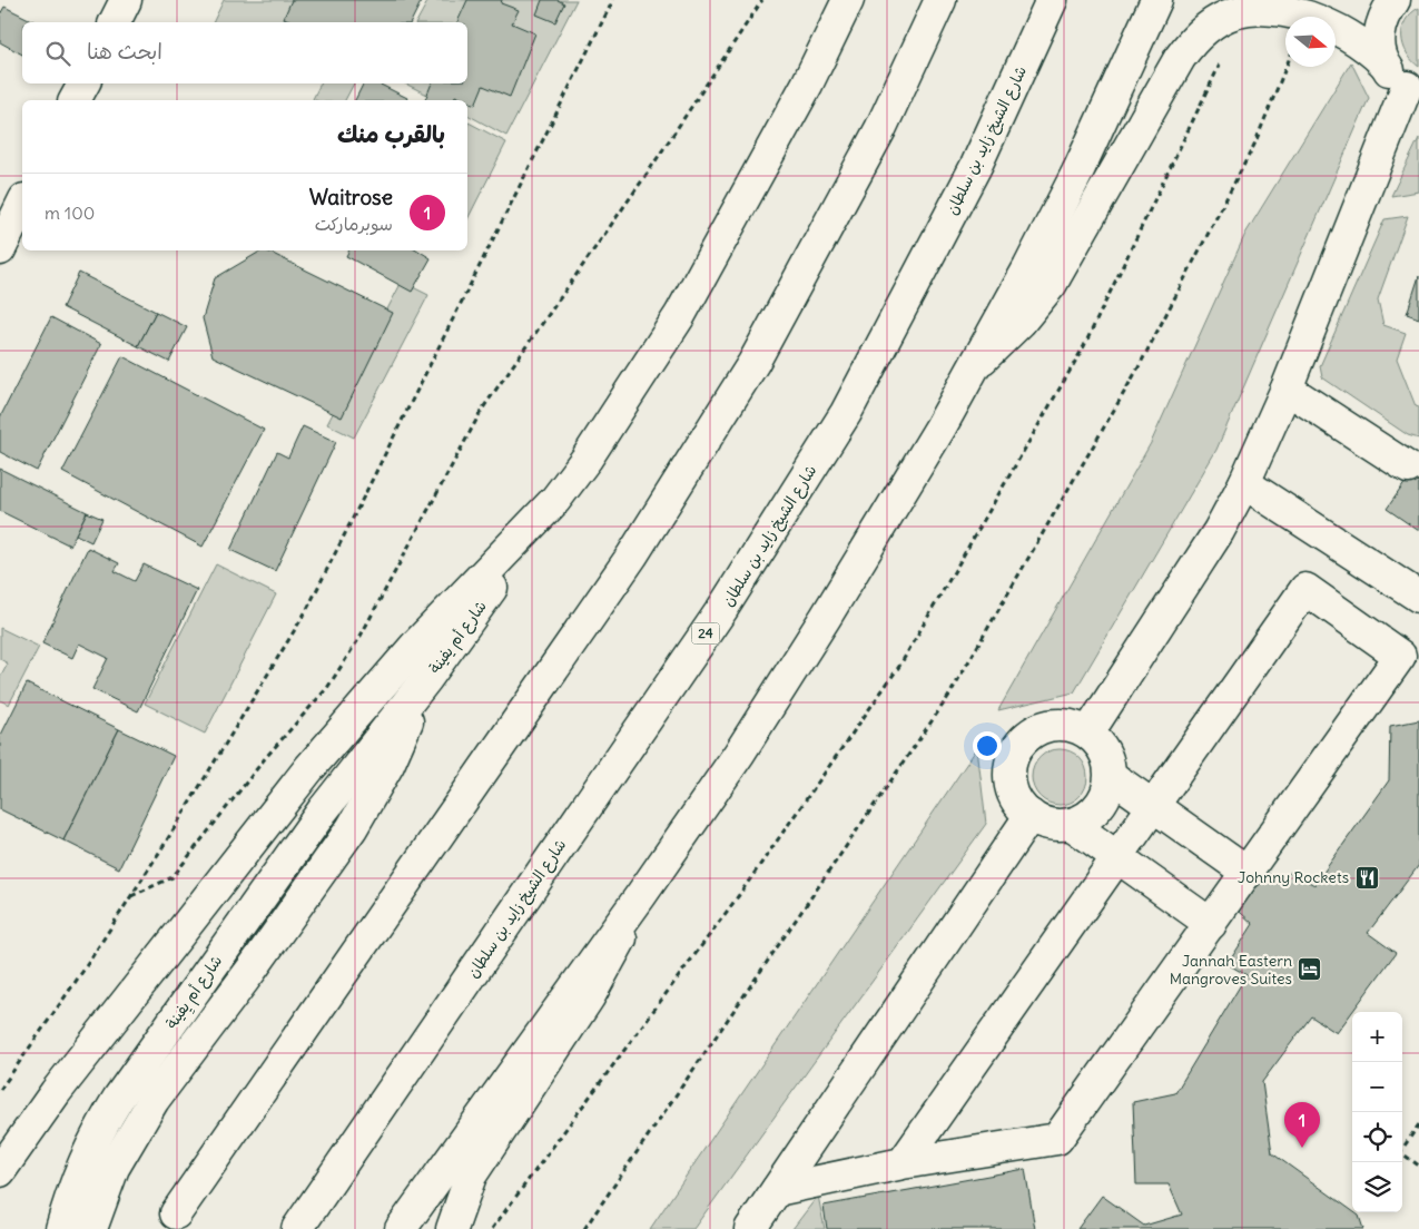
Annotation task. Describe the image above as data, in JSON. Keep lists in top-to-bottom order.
{
  "streets": {
    "main road": [
      "شارع الشيخ زايد بن سلطان",
      "24",
      "شارع أم يفينة",
      "شارع أم يِفينة"
    ]
  },
  "crossings": [
    ["شارع أم يفينة", "شارع أم يِفينة"]
  ],
  "places": {
    "restaurant": ["Johnny Rockets"],
    "hotel": ["Jannah Eastern Mangroves Suites"]
  },
  "north": "right",
  "page": {
    "search": "ابحث هنا",
    "heading": "بالقرب منك",
    "list": [
      {
        "mark": "1",
        "name": "Waitrose",
        "note": "سوبرماركت",
        "value": "100 m"
      }
    ],
    "map_buttons": ["+", "−"],
    "pins": "1"
  }
}
